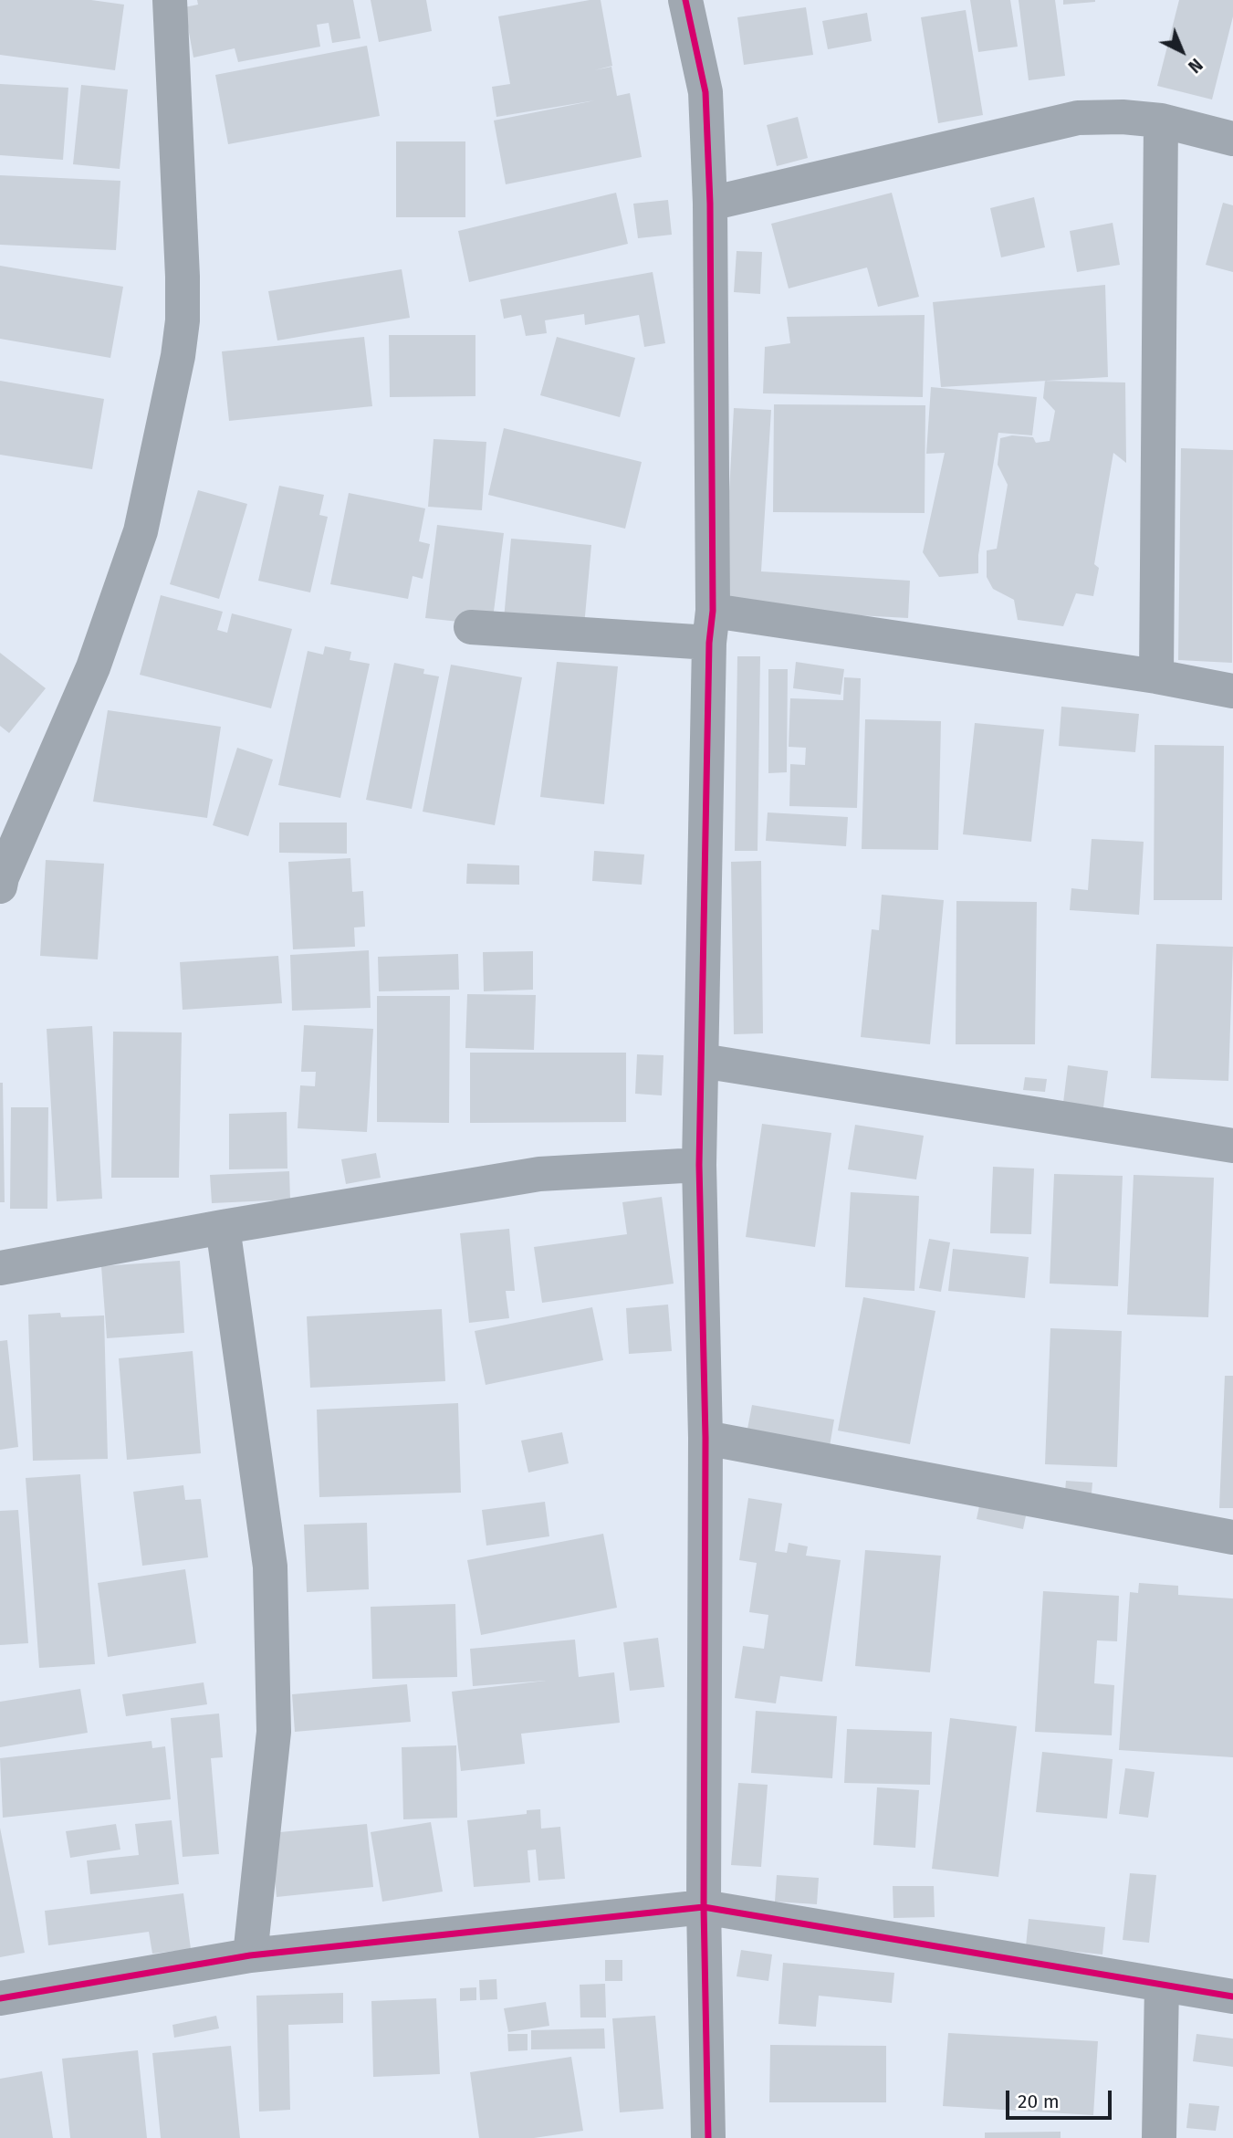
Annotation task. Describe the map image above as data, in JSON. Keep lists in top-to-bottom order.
{
  "scale_bar": "20 m",
  "north": "bottom right"
}
